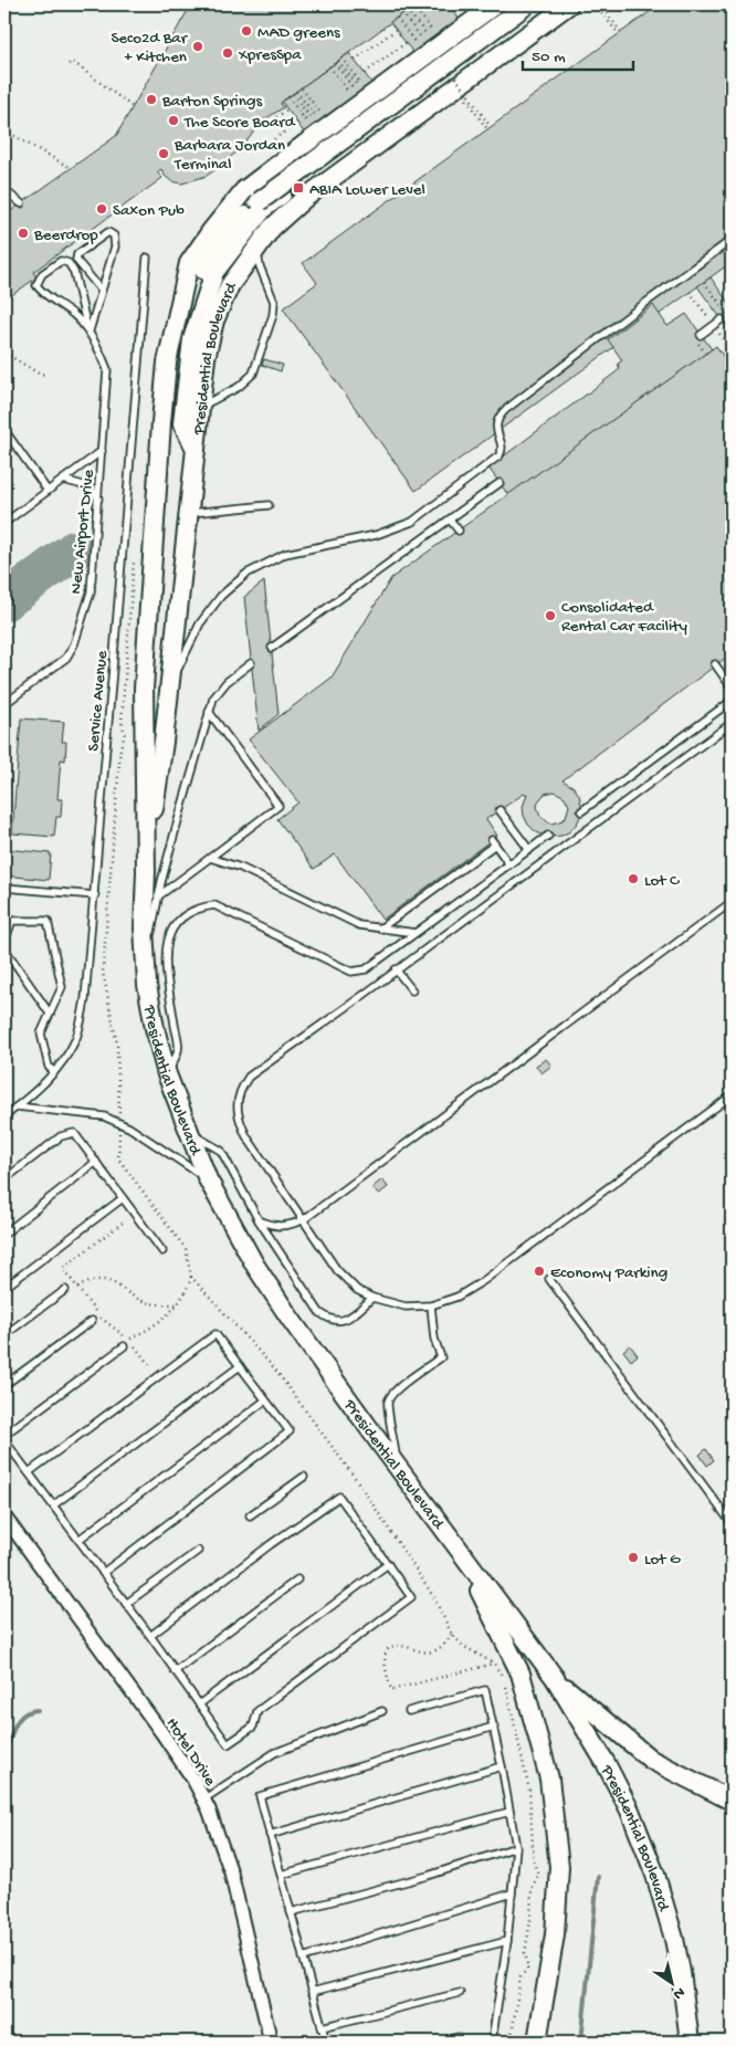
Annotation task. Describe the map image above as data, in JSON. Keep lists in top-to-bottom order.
{
  "streets": {
    "main road": ["Presidential Boulevard"],
    "street": ["Hotel Drive"],
    "lane": ["New Airport Drive", "Service Avenue"]
  },
  "places": {
    "other": [
      "MAD greens",
      "Seco2d Bar + Kitchen",
      "XpresSpa",
      "Barton Springs",
      "The Score Board",
      "Barbara Jordan Terminal",
      "Saxon Pub",
      "Beerdrop",
      "Consolidated Rental Car Facility",
      "Lot C",
      "Economy Parking",
      "Lot G"
    ],
    "transit": ["ABIA Lower Level"]
  },
  "scale_bar": "50 m",
  "north": "bottom right"
}
